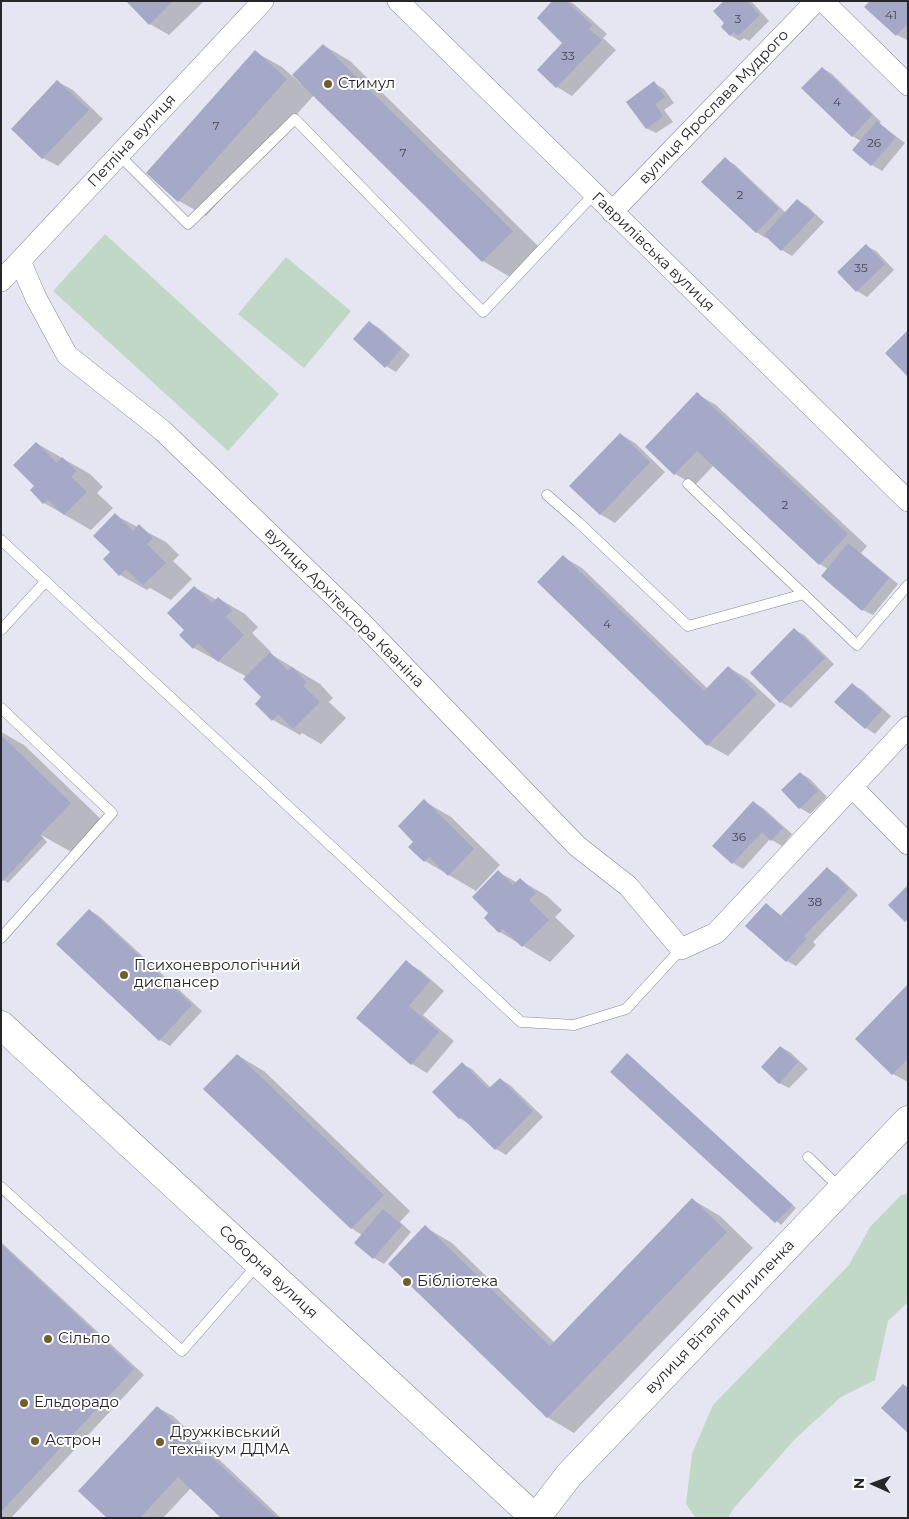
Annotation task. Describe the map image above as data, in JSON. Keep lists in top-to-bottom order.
{
  "streets": {
    "street": [
      "вулиця Ярослава Мудрого",
      "Петліна вулиця",
      "Гаврилівська вулиця",
      "вулиця Архітектора Кваніна",
      "Соборна вулиця",
      "вулиця Віталія Пилипенка"
    ]
  },
  "crossings": [
    ["вулиця Ярослава Мудрого", "Гаврилівська вулиця"],
    ["Петліна вулиця", "вулиця Архітектора Кваніна"],
    ["Соборна вулиця", "вулиця Віталія Пилипенка"]
  ],
  "places": [
    "Стимул",
    "Психоневрологічний диспансер",
    "Бібліотека",
    "Сільпо",
    "Ельдорадо",
    "Астрон",
    "Дружківський технікум ДДМА"
  ],
  "house_numbers": [
    "41",
    "3",
    "33",
    "4",
    "7",
    "26",
    "7",
    "2",
    "35",
    "2",
    "4",
    "36",
    "38"
  ],
  "north": "left"
}
